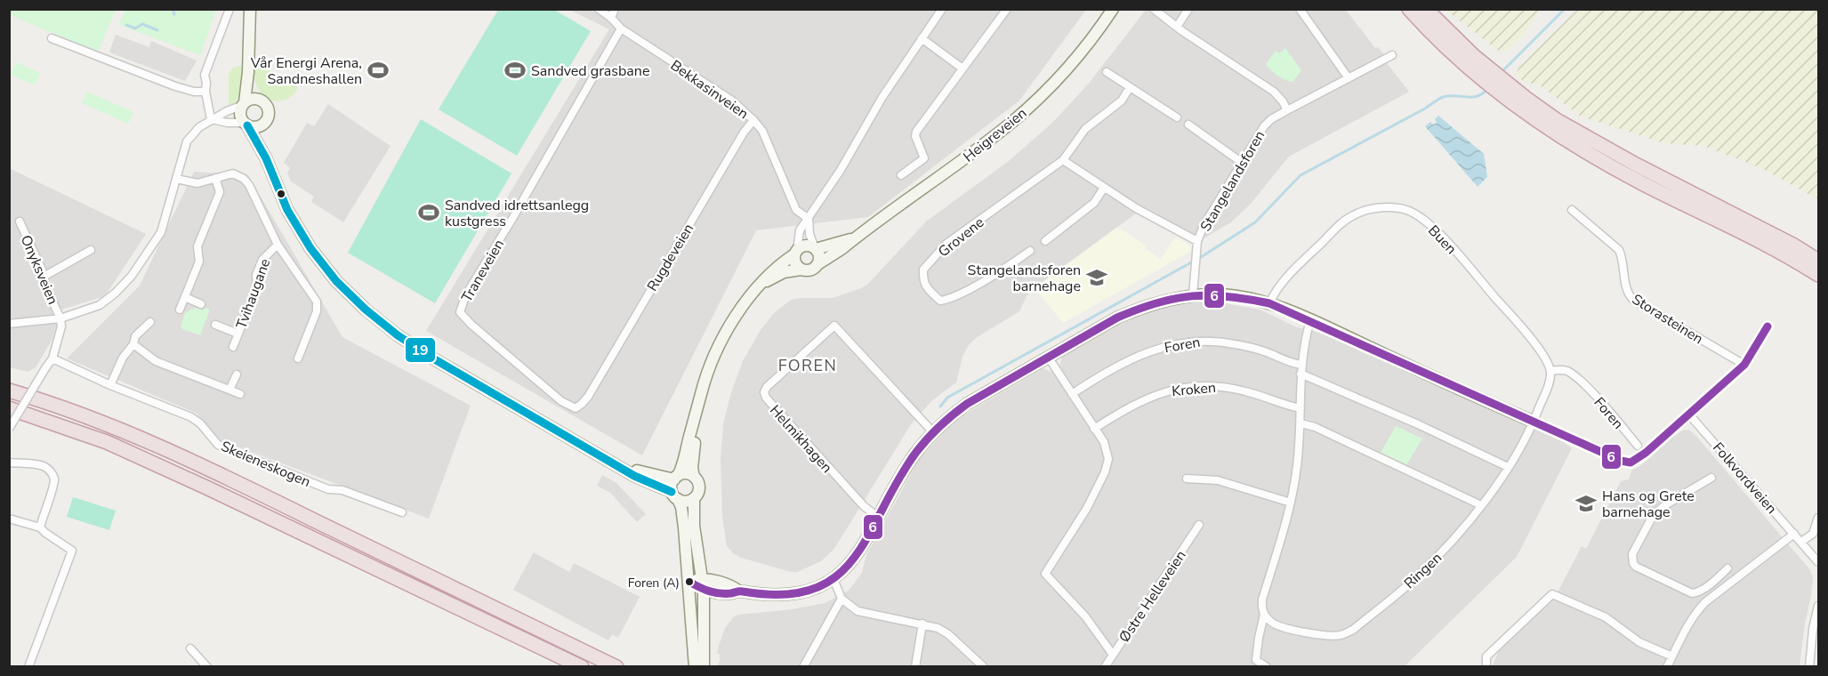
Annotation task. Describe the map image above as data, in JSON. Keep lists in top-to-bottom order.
{
  "streets": {
    "main road": ["Heigreveien"],
    "street": [
      "Bekkasinveien",
      "Stangelandsforen",
      "Grovene",
      "Buen",
      "Rugdeveien",
      "Onyksveien",
      "Traneveien",
      "Tvihaugane",
      "Storasteinen",
      "Foren",
      "Kroken",
      "Helmikhagen",
      "Skeieneskogen",
      "Folkvordveien",
      "Ringen",
      "Østre Helleveien"
    ]
  },
  "crossings": [
    ["Bekkasinveien", "Rugdeveien"],
    ["Bekkasinveien", "Traneveien"],
    ["Buen", "Foren"],
    ["Rugdeveien", "Traneveien"]
  ],
  "districts": ["FOREN"],
  "places": {
    "sports": ["Vår Energi Arena, Sandneshallen", "Sandved grasbane", "Sandved idrettsanlegg kustgress"],
    "school or university": ["Stangelandsforen barnehage", "Hans og Grete barnehage"],
    "other": ["Foren (A)"]
  },
  "lines": ["transit line 19", "transit line 6"]
}
